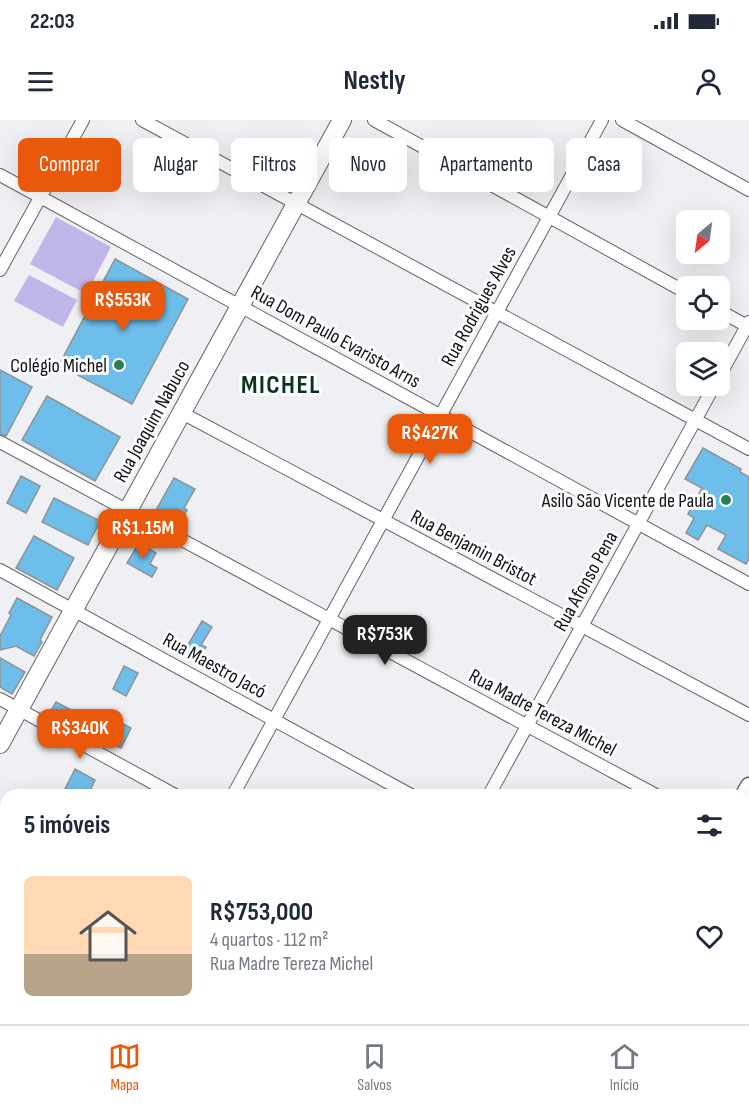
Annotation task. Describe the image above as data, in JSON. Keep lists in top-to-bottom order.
{
  "streets": {
    "main road": ["Rua Joaquim Nabuco"],
    "street": [
      "Rua Rodrigues Alves",
      "Rua Dom Paulo Evaristo Arns",
      "Rua Benjamin Bristot",
      "Rua Afonso Pena",
      "Rua Maestro Jacó",
      "Rua Madre Tereza Michel"
    ]
  },
  "crossings": [
    ["Rua Rodrigues Alves", "Rua Dom Paulo Evaristo Arns"],
    ["Rua Rodrigues Alves", "Rua Benjamin Bristot"],
    ["Rua Rodrigues Alves", "Rua Maestro Jacó"],
    ["Rua Rodrigues Alves", "Rua Madre Tereza Michel"],
    ["Rua Dom Paulo Evaristo Arns", "Rua Joaquim Nabuco"],
    ["Rua Dom Paulo Evaristo Arns", "Rua Afonso Pena"],
    ["Rua Joaquim Nabuco", "Rua Benjamin Bristot"],
    ["Rua Joaquim Nabuco", "Rua Maestro Jacó"],
    ["Rua Joaquim Nabuco", "Rua Madre Tereza Michel"],
    ["Rua Benjamin Bristot", "Rua Afonso Pena"],
    ["Rua Afonso Pena", "Rua Madre Tereza Michel"]
  ],
  "districts": ["MICHEL"],
  "places": ["Colégio Michel", "Asilo São Vicente de Paula"],
  "north": "bottom left",
  "page": {
    "status": "22:03",
    "header": "Nestly",
    "chip": [
      "Comprar",
      "Alugar",
      "Filtros",
      "Novo",
      "Apartamento",
      "Casa"
    ],
    "price": [
      "R$553K",
      "R$427K",
      "R$1.15M",
      "R$753K",
      "R$340K"
    ],
    "heading": "5 imóveis",
    "list": [
      {
        "name": "R$753,000",
        "note": "4 quartos · 112 m² · Rua Madre Tereza Michel"
      }
    ],
    "tabs": ["Mapa", "Salvos", "Início"]
  }
}
